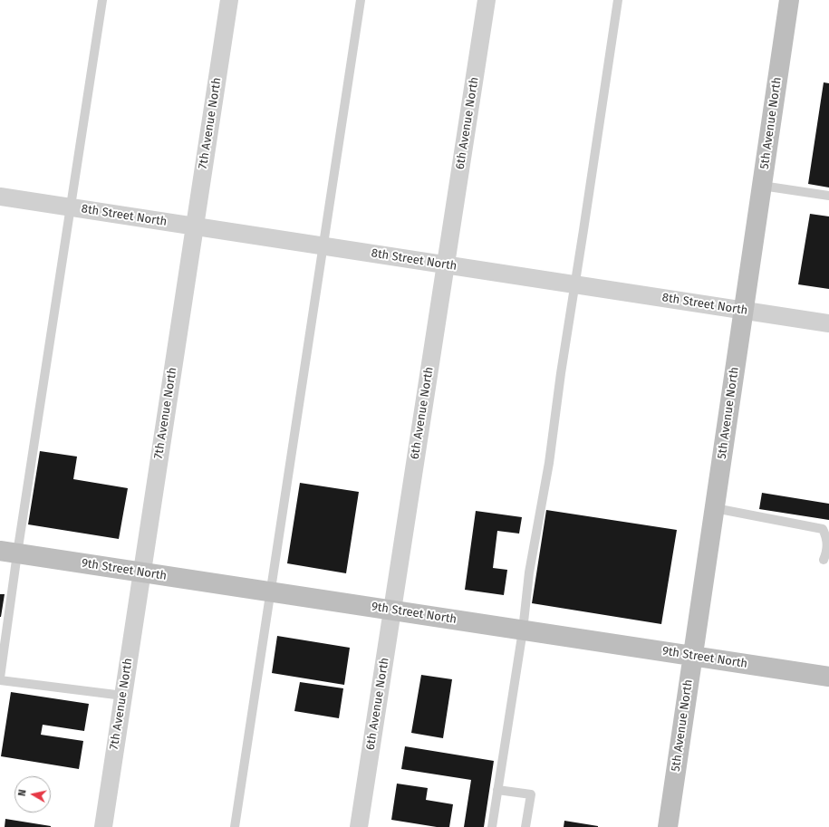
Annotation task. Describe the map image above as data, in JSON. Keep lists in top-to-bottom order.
{
  "streets": {
    "street": [
      "7th Avenue North",
      "6th Avenue North",
      "5th Avenue North",
      "8th Street North",
      "9th Street North"
    ]
  },
  "crossings": [
    ["7th Avenue North", "8th Street North"],
    ["7th Avenue North", "9th Street North"],
    ["6th Avenue North", "8th Street North"],
    ["6th Avenue North", "9th Street North"],
    ["5th Avenue North", "8th Street North"],
    ["5th Avenue North", "9th Street North"]
  ],
  "north": "left"
}
